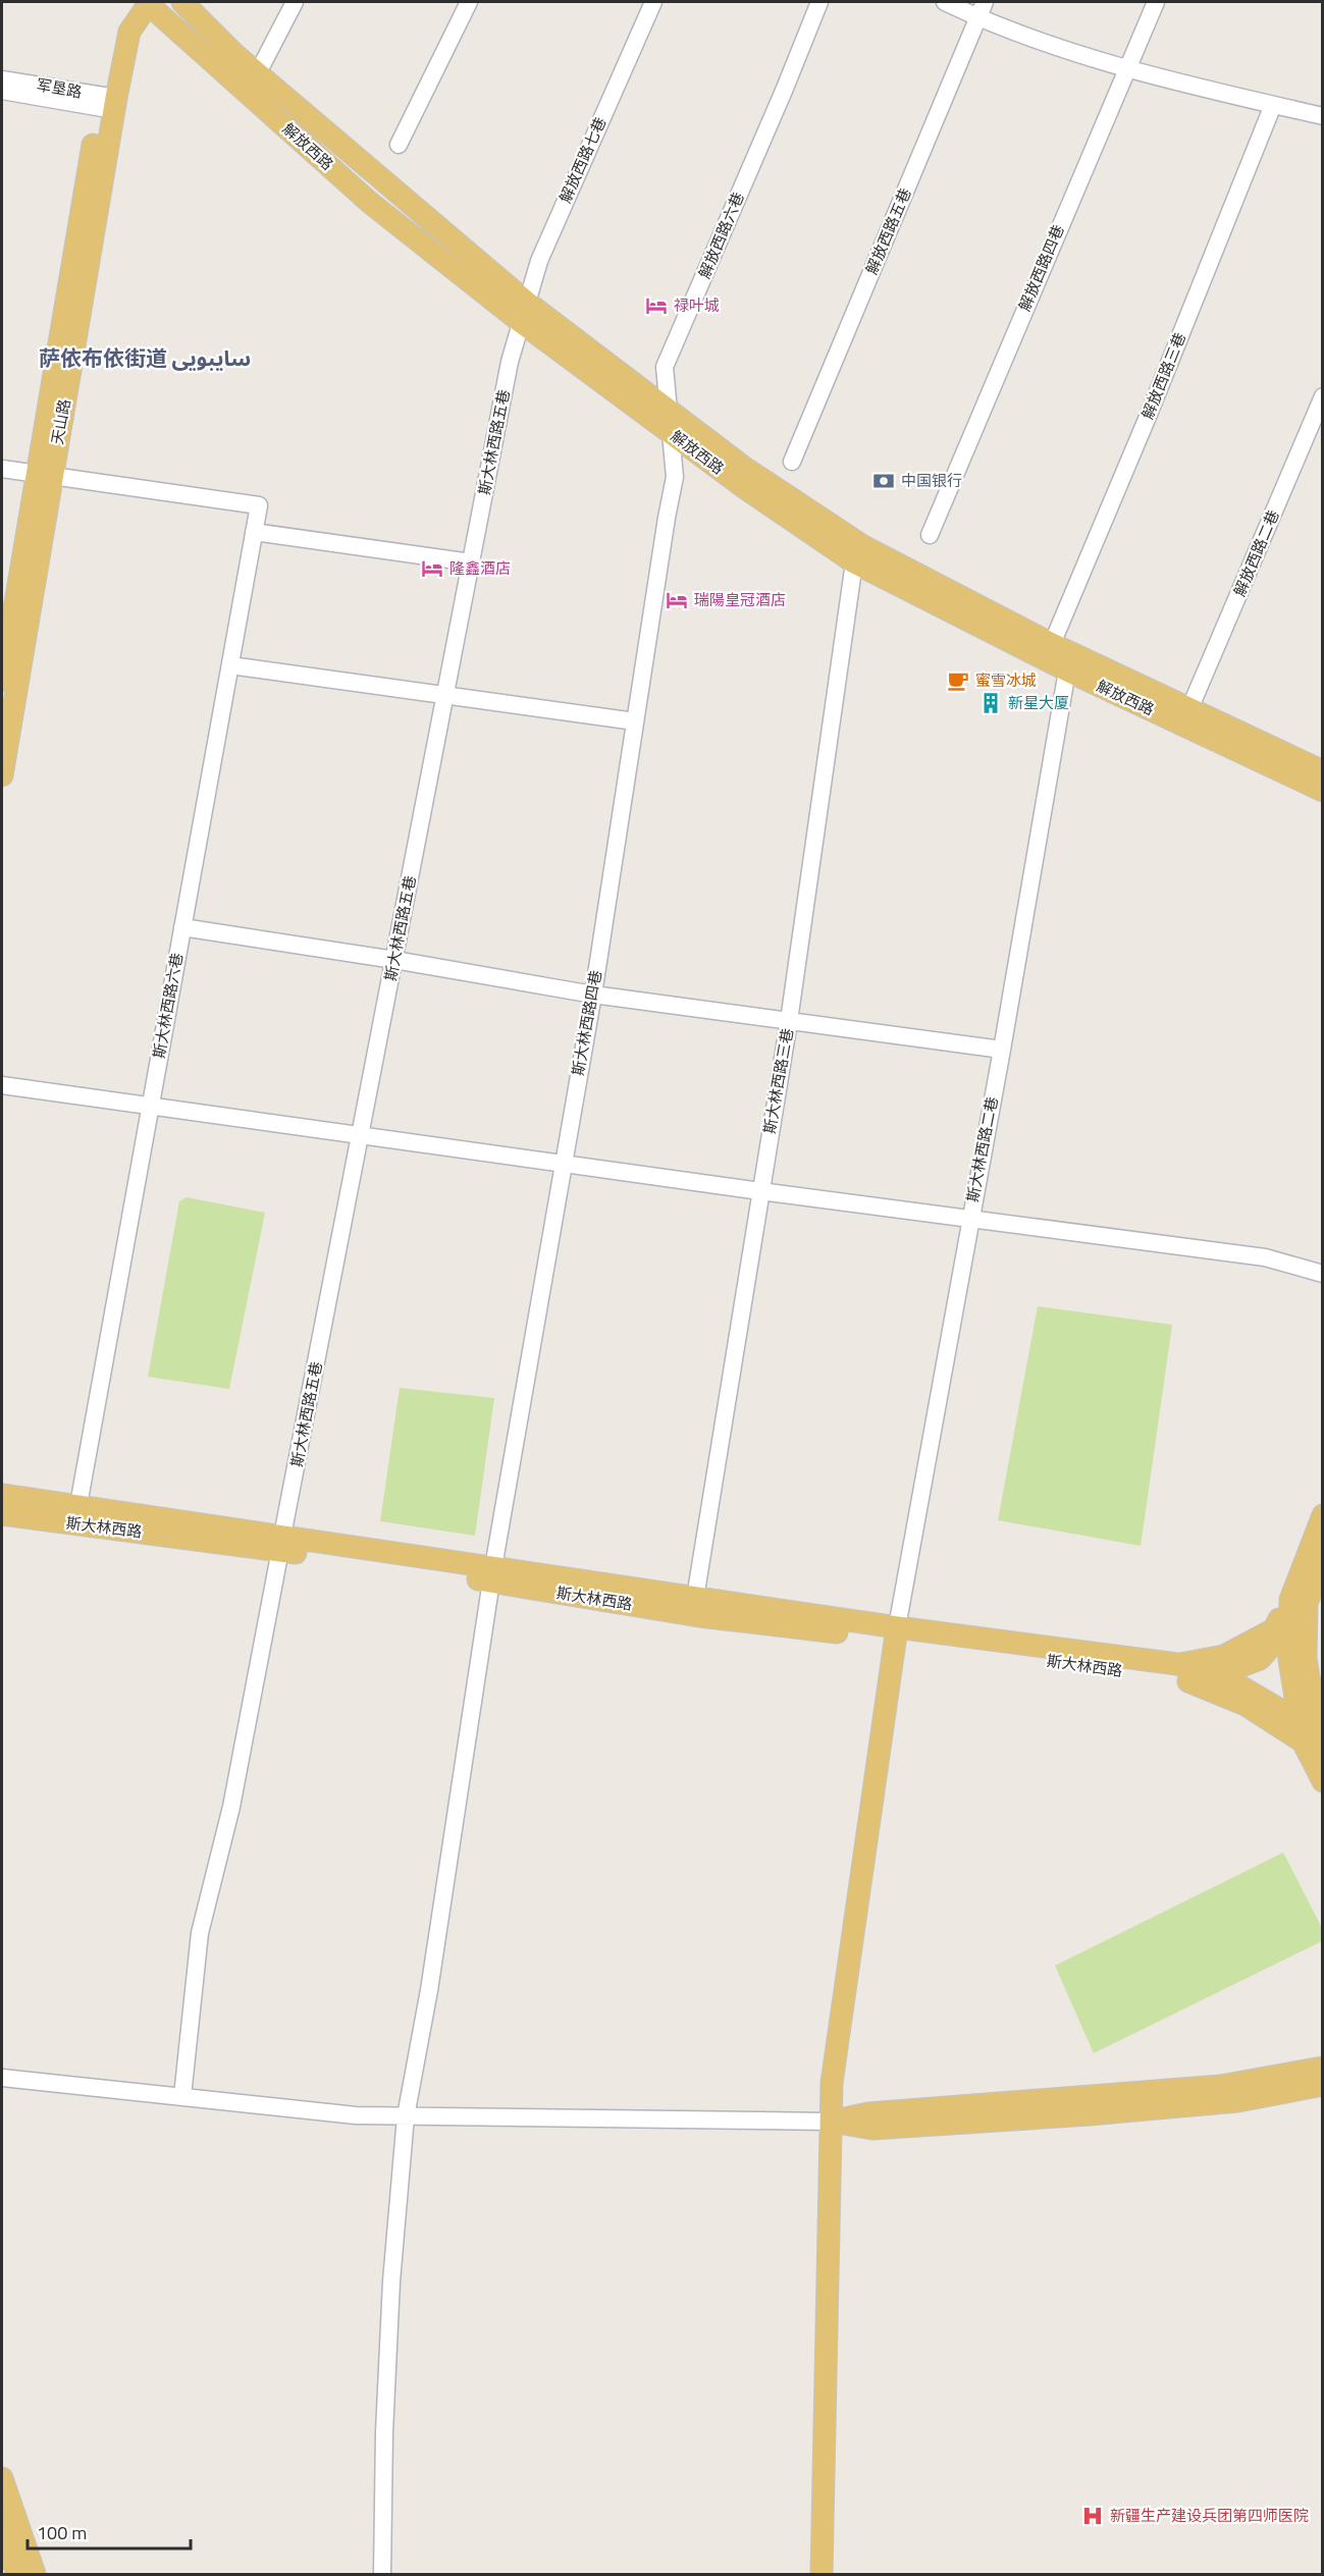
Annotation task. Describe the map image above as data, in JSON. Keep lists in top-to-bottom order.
{
  "streets": {
    "main road": ["解放西路", "天山路", "斯大林西路"],
    "street": [
      "军垦路",
      "解放西路七巷",
      "解放西路五巷",
      "解放西路六巷",
      "解放西路四巷",
      "解放西路三巷",
      "斯大林西路五巷",
      "解放西路二巷",
      "斯大林西路六巷",
      "斯大林西路四巷",
      "斯大林西路三巷",
      "斯大林西路二巷"
    ]
  },
  "crossings": [
    ["军垦路", "天山路"],
    ["解放西路", "解放西路七巷"],
    ["解放西路", "解放西路六巷"],
    ["解放西路", "解放西路三巷"],
    ["解放西路", "天山路"],
    ["解放西路", "斯大林西路五巷"],
    ["解放西路", "解放西路二巷"],
    ["解放西路", "斯大林西路三巷"],
    ["解放西路", "斯大林西路二巷"],
    ["解放西路七巷", "斯大林西路五巷"],
    ["解放西路六巷", "斯大林西路四巷"],
    ["天山路", "斯大林西路六巷"],
    ["斯大林西路五巷", "斯大林西路"],
    ["斯大林西路六巷", "斯大林西路"],
    ["斯大林西路四巷", "斯大林西路"],
    ["斯大林西路三巷", "斯大林西路"],
    ["斯大林西路二巷", "斯大林西路"]
  ],
  "districts": ["萨依布依街道 سايبويى"],
  "places": {
    "hotel": ["禄叶城", "隆鑫酒店", "瑞陽皇冠酒店"],
    "bank": ["中国银行"],
    "cafe": ["蜜雪冰城"],
    "building": ["新星大厦"],
    "hospital": ["新疆生产建设兵团第四师医院"]
  },
  "scale_bar": "100 m"
}
